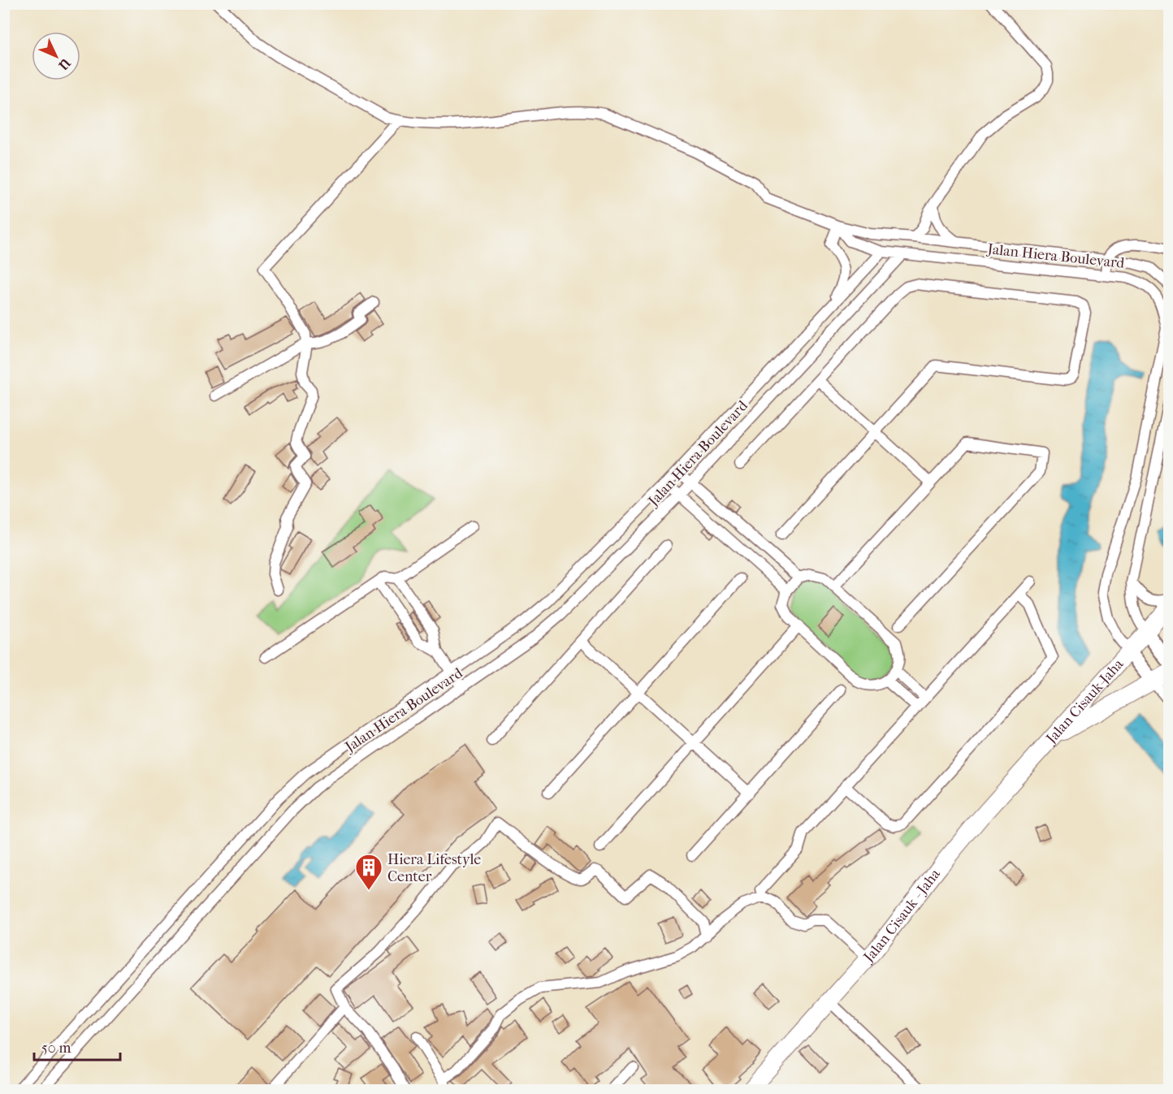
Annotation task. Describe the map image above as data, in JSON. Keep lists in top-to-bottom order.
{
  "streets": {
    "main road": ["Jalan Cisauk-Jaha", "Jalan Cisauk - Jaha"],
    "street": ["Jalan Hiera Boulevard"]
  },
  "crossings": [
    ["Jalan Hiera Boulevard", "Jalan Cisauk-Jaha"],
    ["Jalan Cisauk-Jaha", "Jalan Cisauk - Jaha"]
  ],
  "places": {
    "building": ["Hiera Lifestyle Center"]
  },
  "scale_bar": "50 m",
  "north": "bottom right"
}
